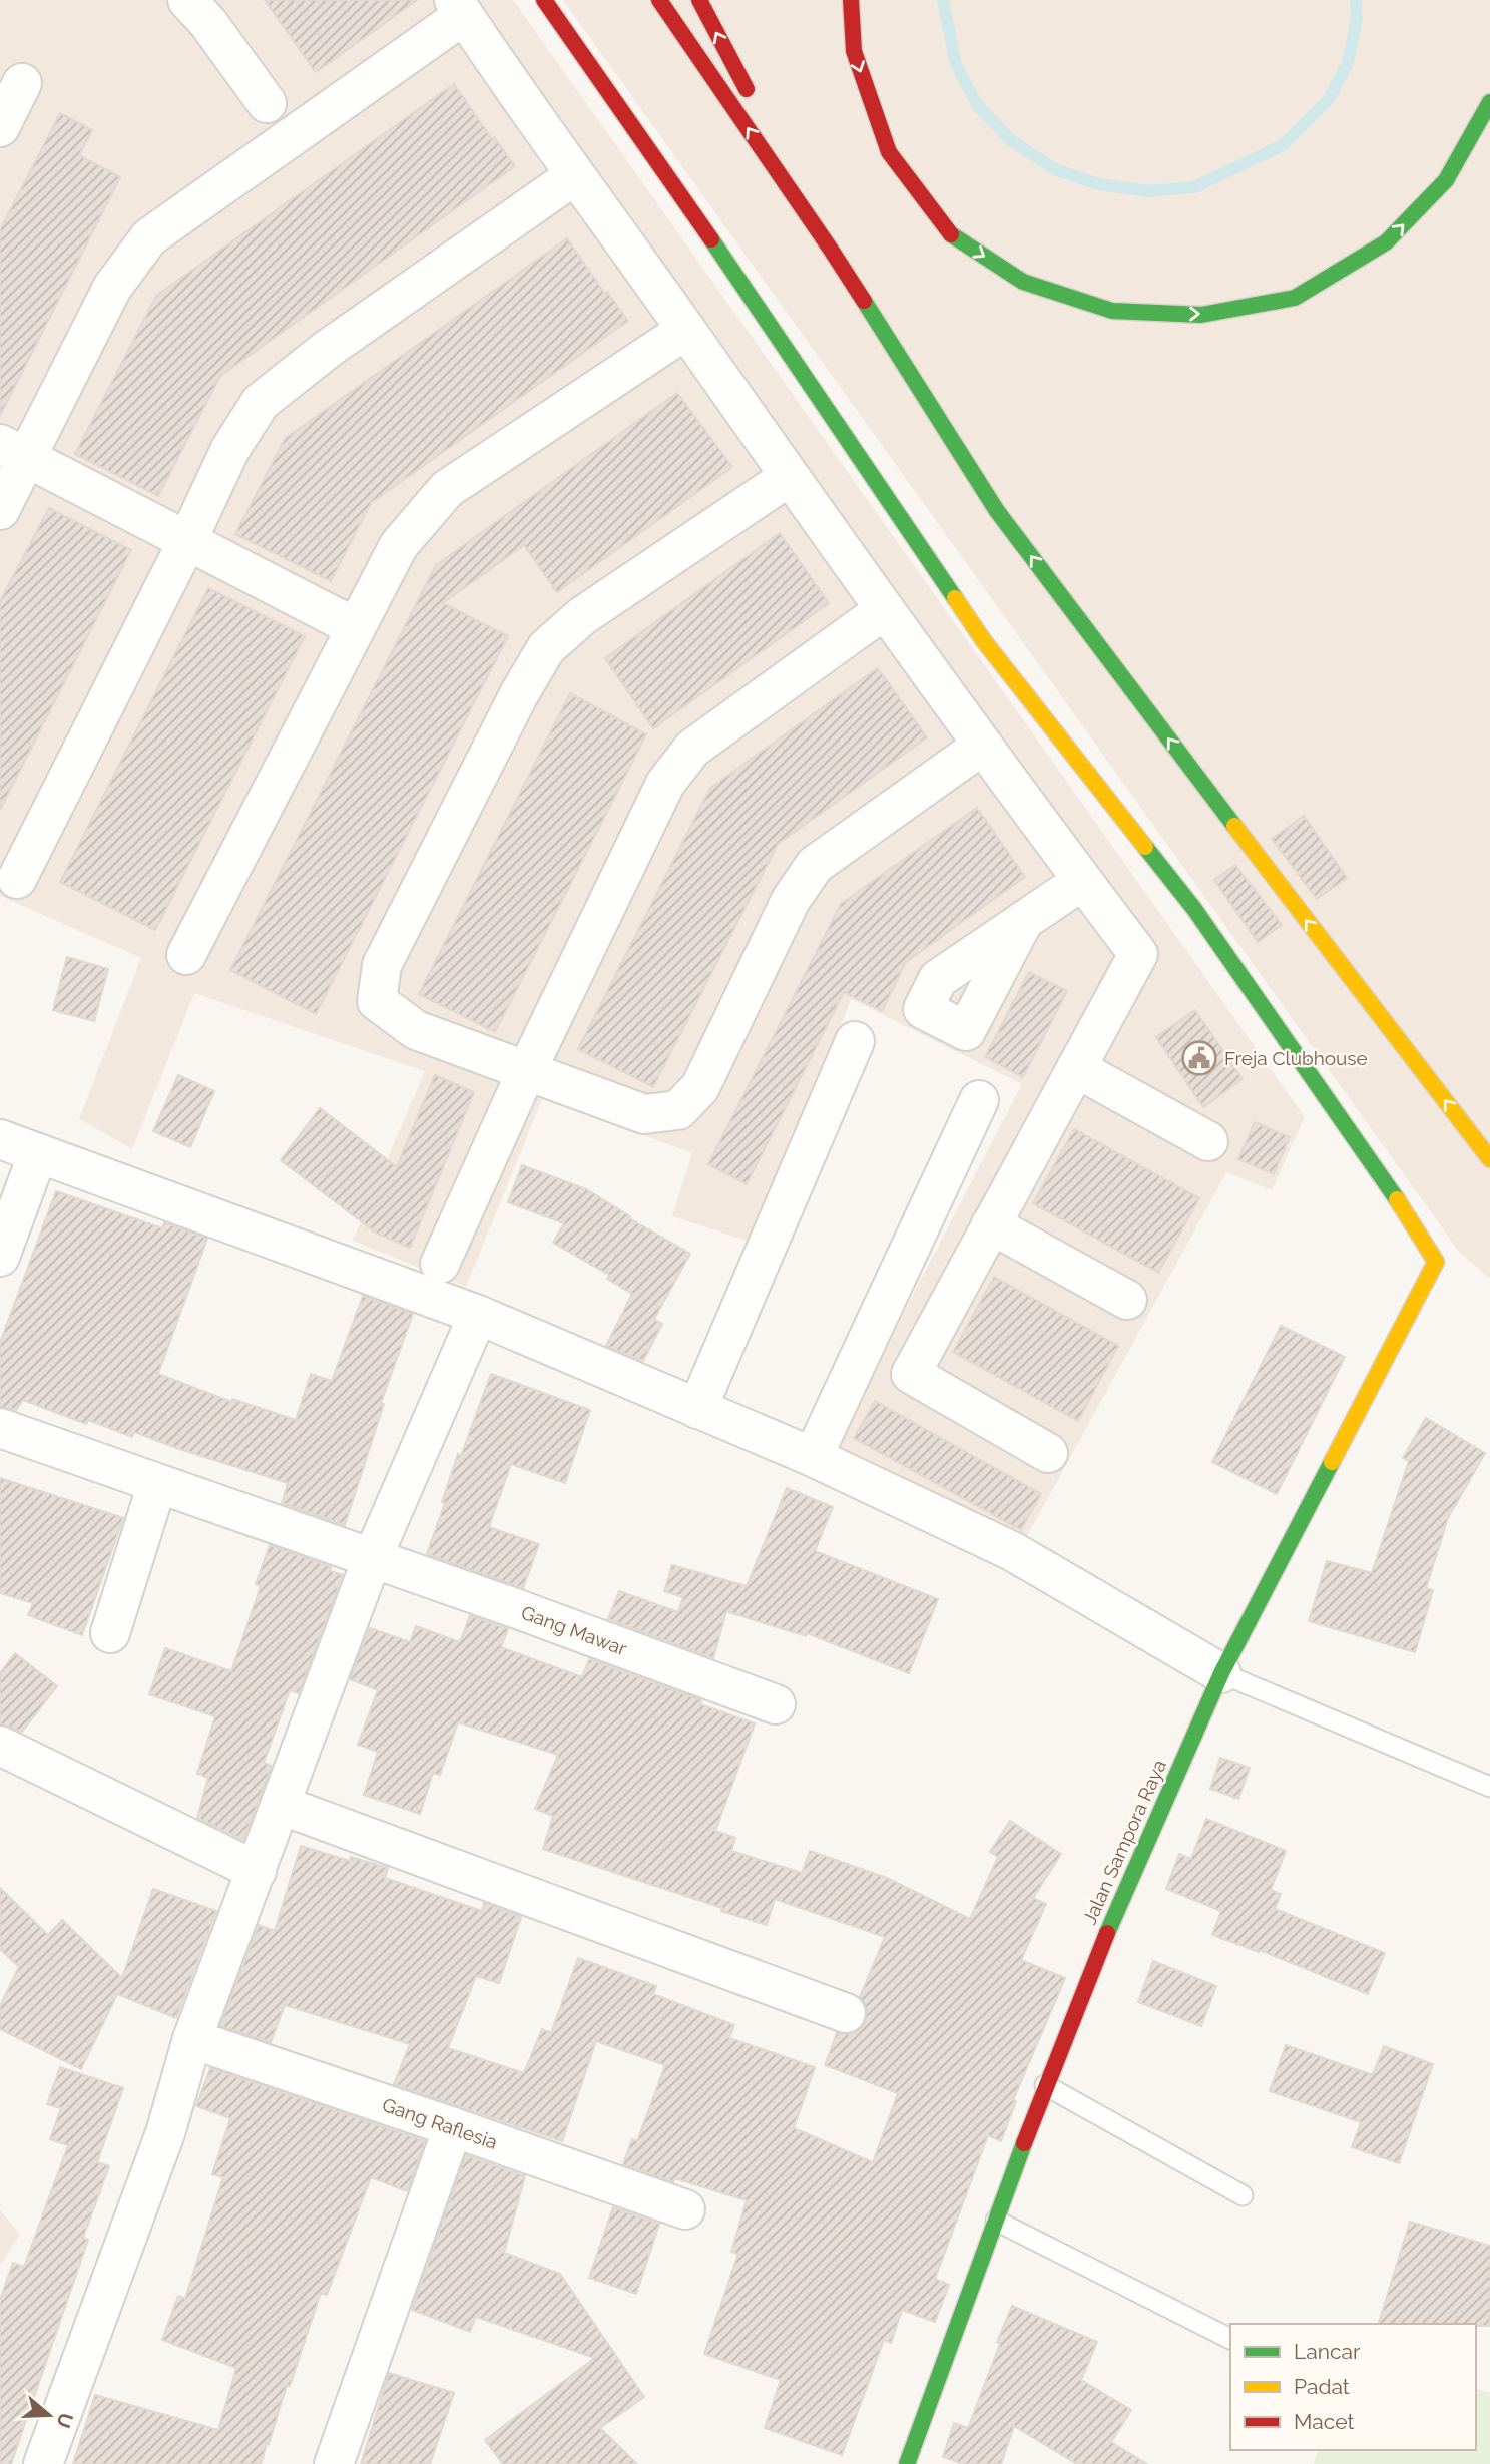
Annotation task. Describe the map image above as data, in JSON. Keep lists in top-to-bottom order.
{
  "streets": {
    "main road": ["Jalan Sampora Raya"],
    "street": ["Gang Mawar", "Gang Raflesia"]
  },
  "places": {
    "public building": ["Freja Clubhouse"]
  },
  "legend": ["Lancar", "Padat", "Macet"],
  "north": "right"
}
